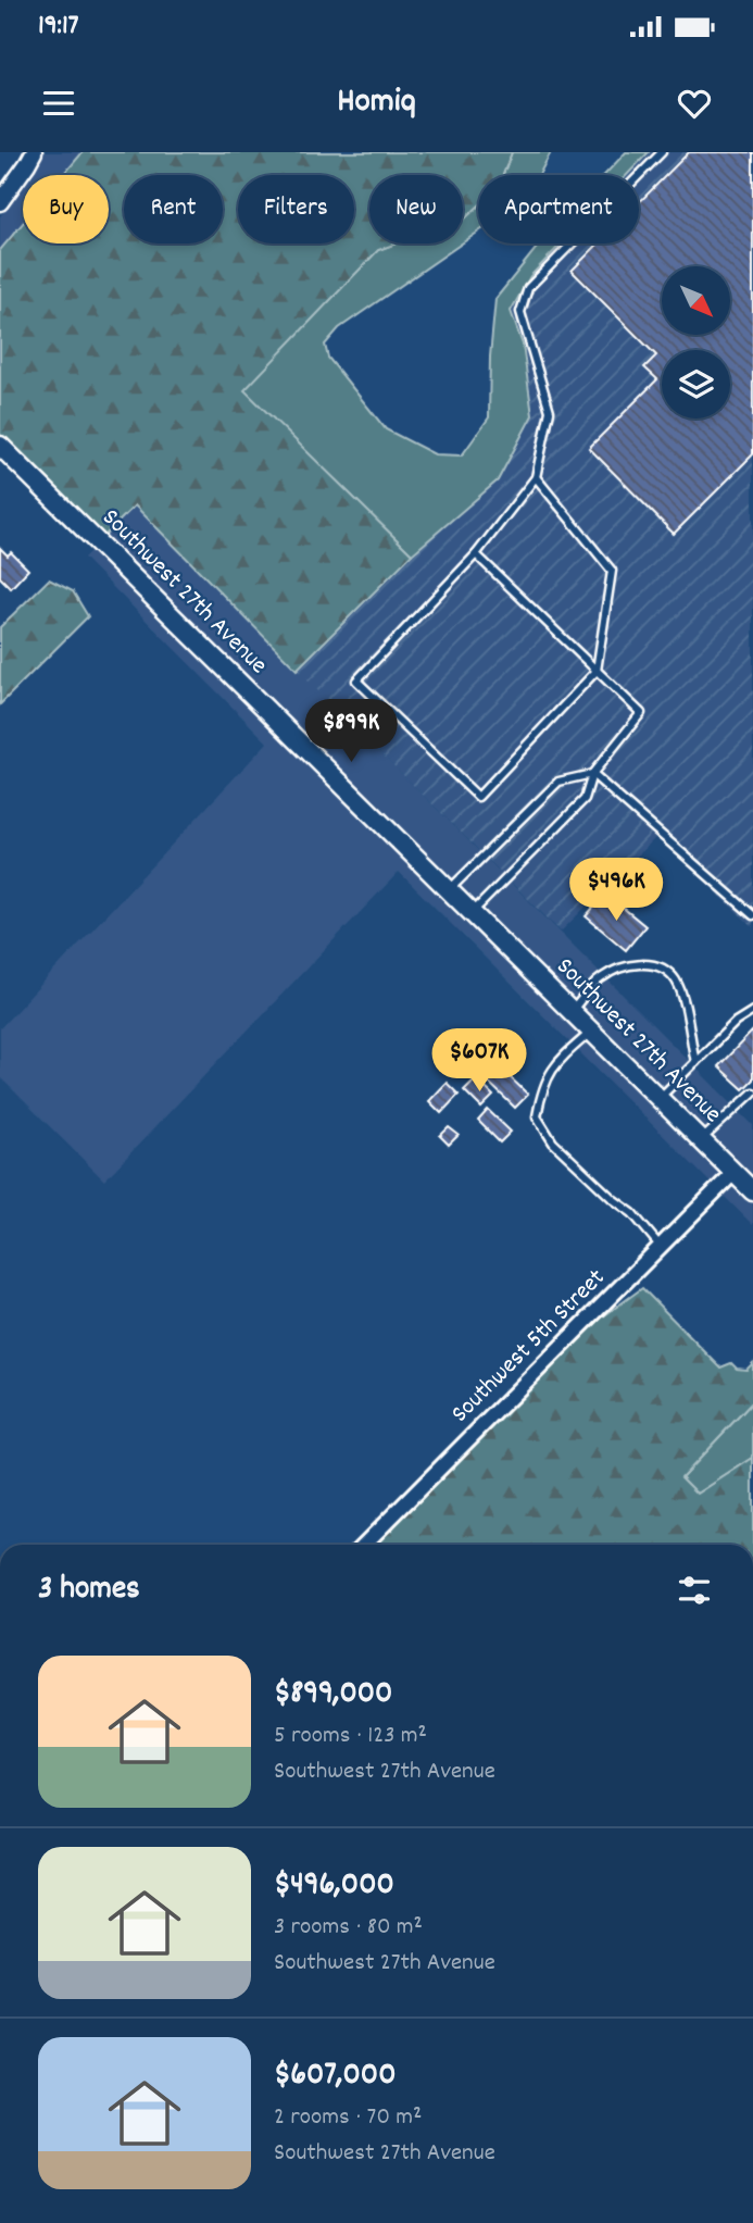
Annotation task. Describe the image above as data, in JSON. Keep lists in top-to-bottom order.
{
  "streets": {
    "main road": ["Southwest 27th Avenue"],
    "street": ["Southwest 5th Street"]
  },
  "crossings": [
    ["Southwest 27th Avenue", "Southwest 5th Street"]
  ],
  "north": "bottom right",
  "page": {
    "status": "19:17",
    "header": "Homiq",
    "chip": [
      "Buy",
      "Rent",
      "Filters",
      "New",
      "Apartment"
    ],
    "price": ["$899K", "$496K", "$607K"],
    "heading": "3 homes",
    "list": [
      {
        "name": "$899,000",
        "note": "5 rooms · 123 m² · Southwest 27th Avenue"
      },
      {
        "name": "$496,000",
        "note": "3 rooms · 80 m² · Southwest 27th Avenue"
      },
      {
        "name": "$607,000",
        "note": "2 rooms · 70 m² · Southwest 27th Avenue"
      }
    ]
  }
}
